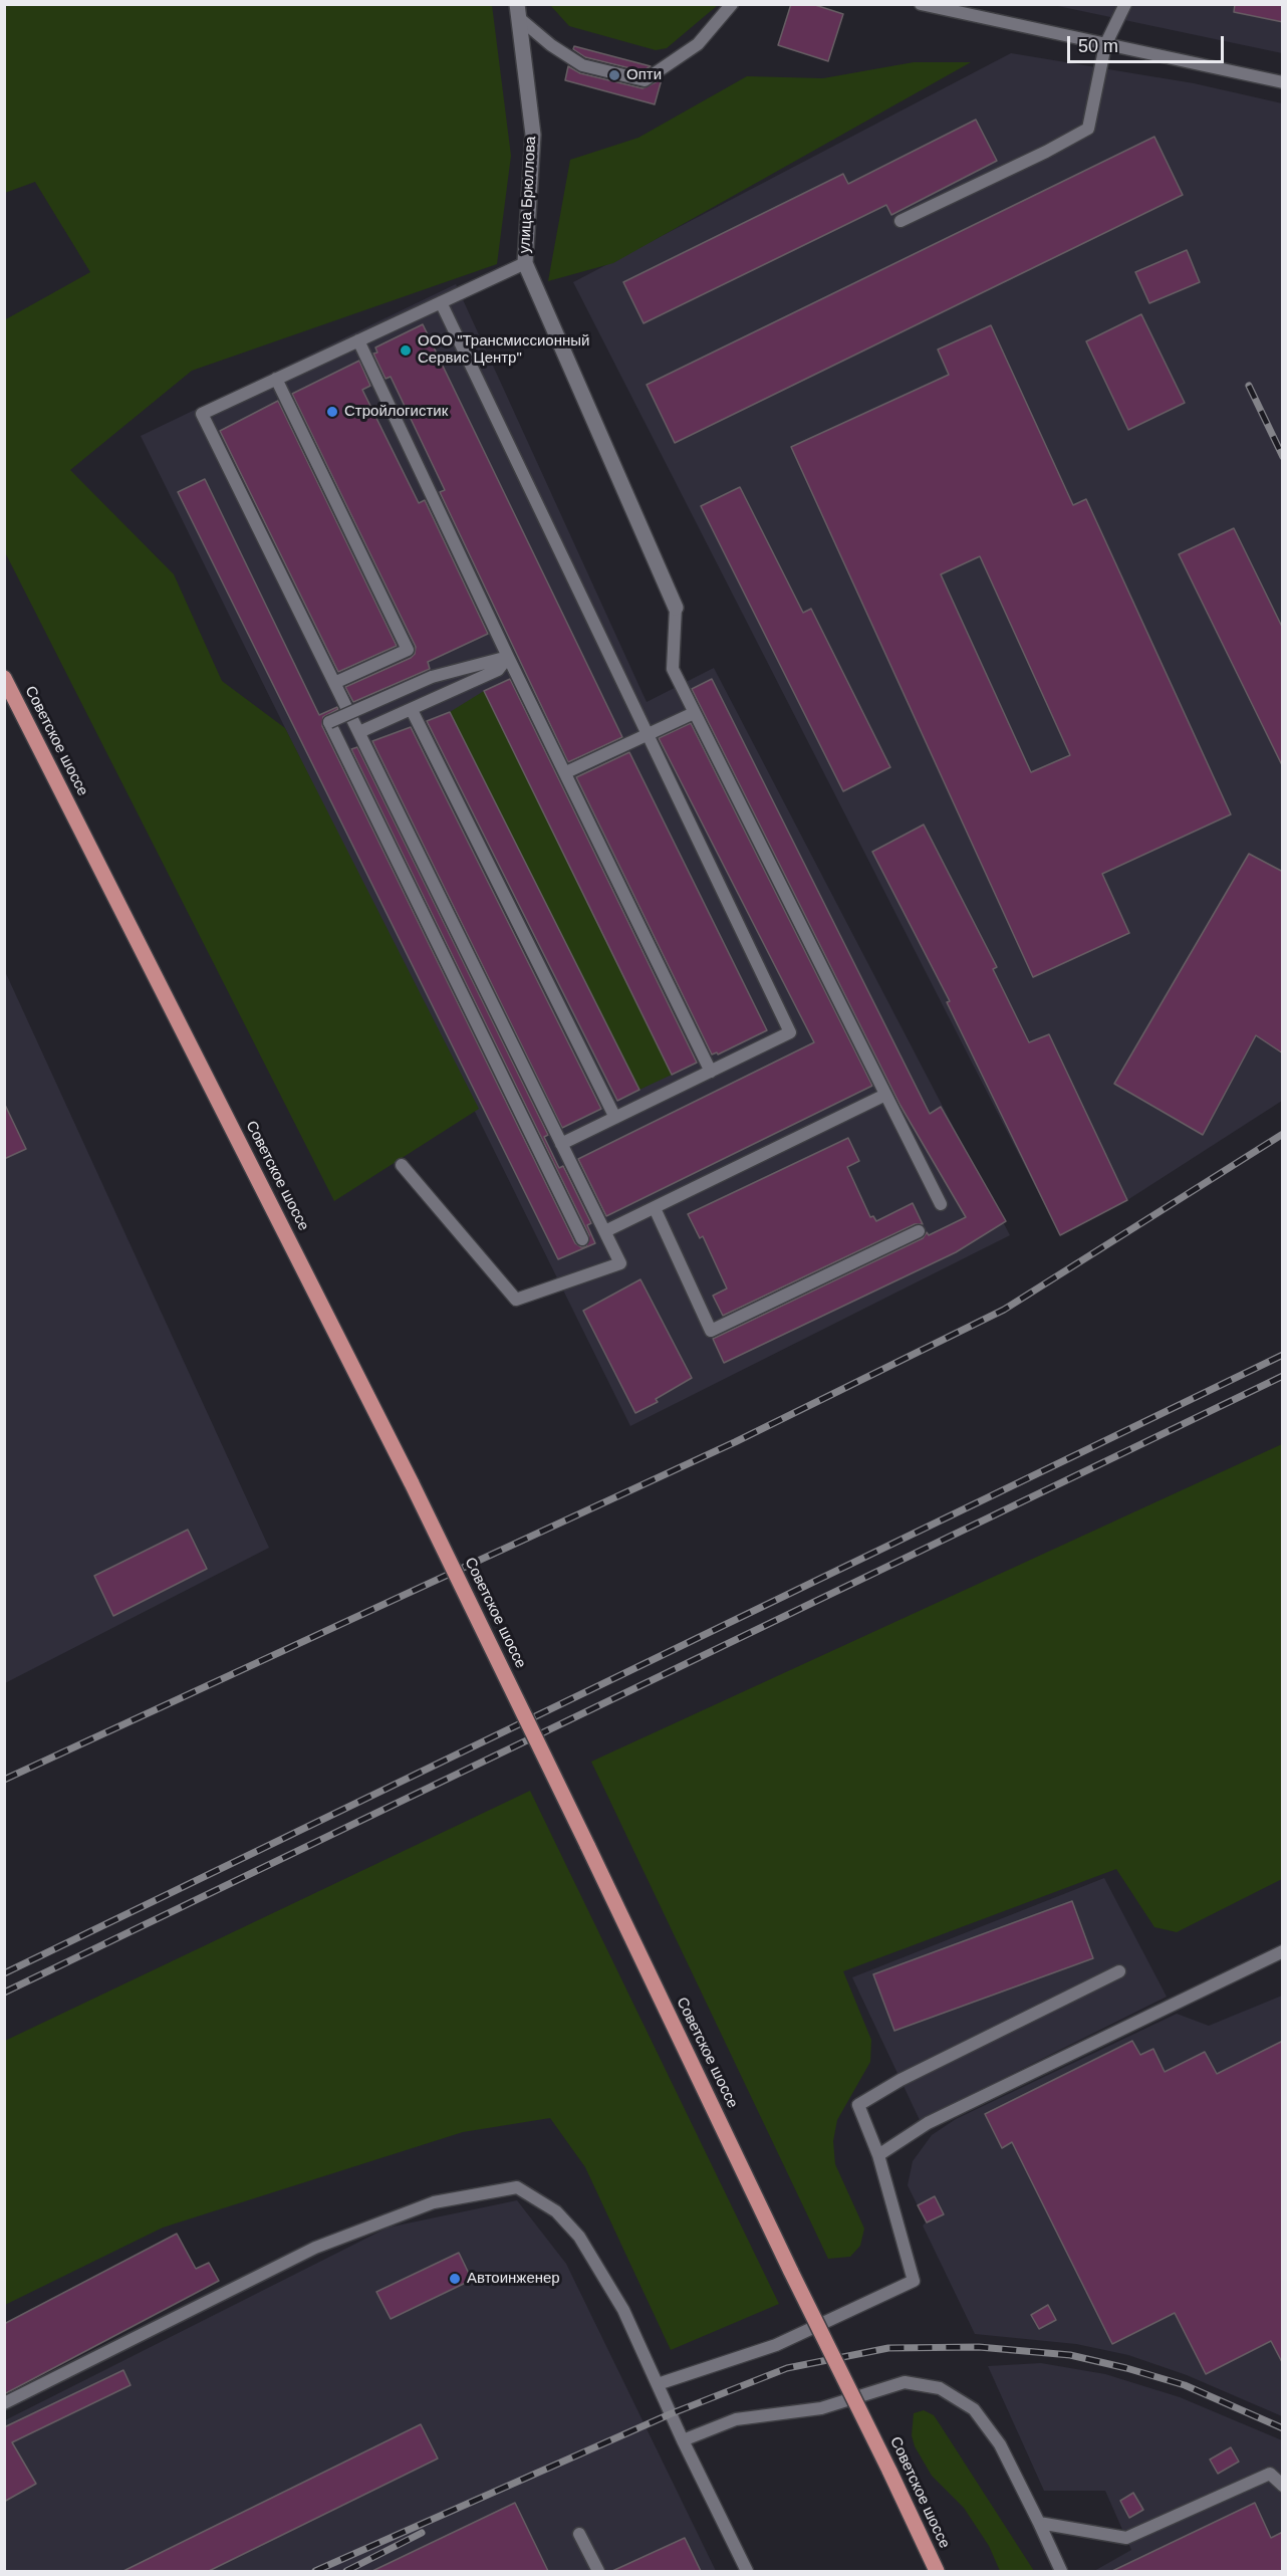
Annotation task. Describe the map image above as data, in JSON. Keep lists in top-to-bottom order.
{
  "streets": {
    "main road": ["Советское шоссе"],
    "street": ["улица Брюллова"]
  },
  "places": [
    "Опти",
    "ООО \"Трансмиссионный Сервис Центр\"",
    "Стройлогистик",
    "Автоинженер"
  ],
  "scale_bar": "50 m"
}
